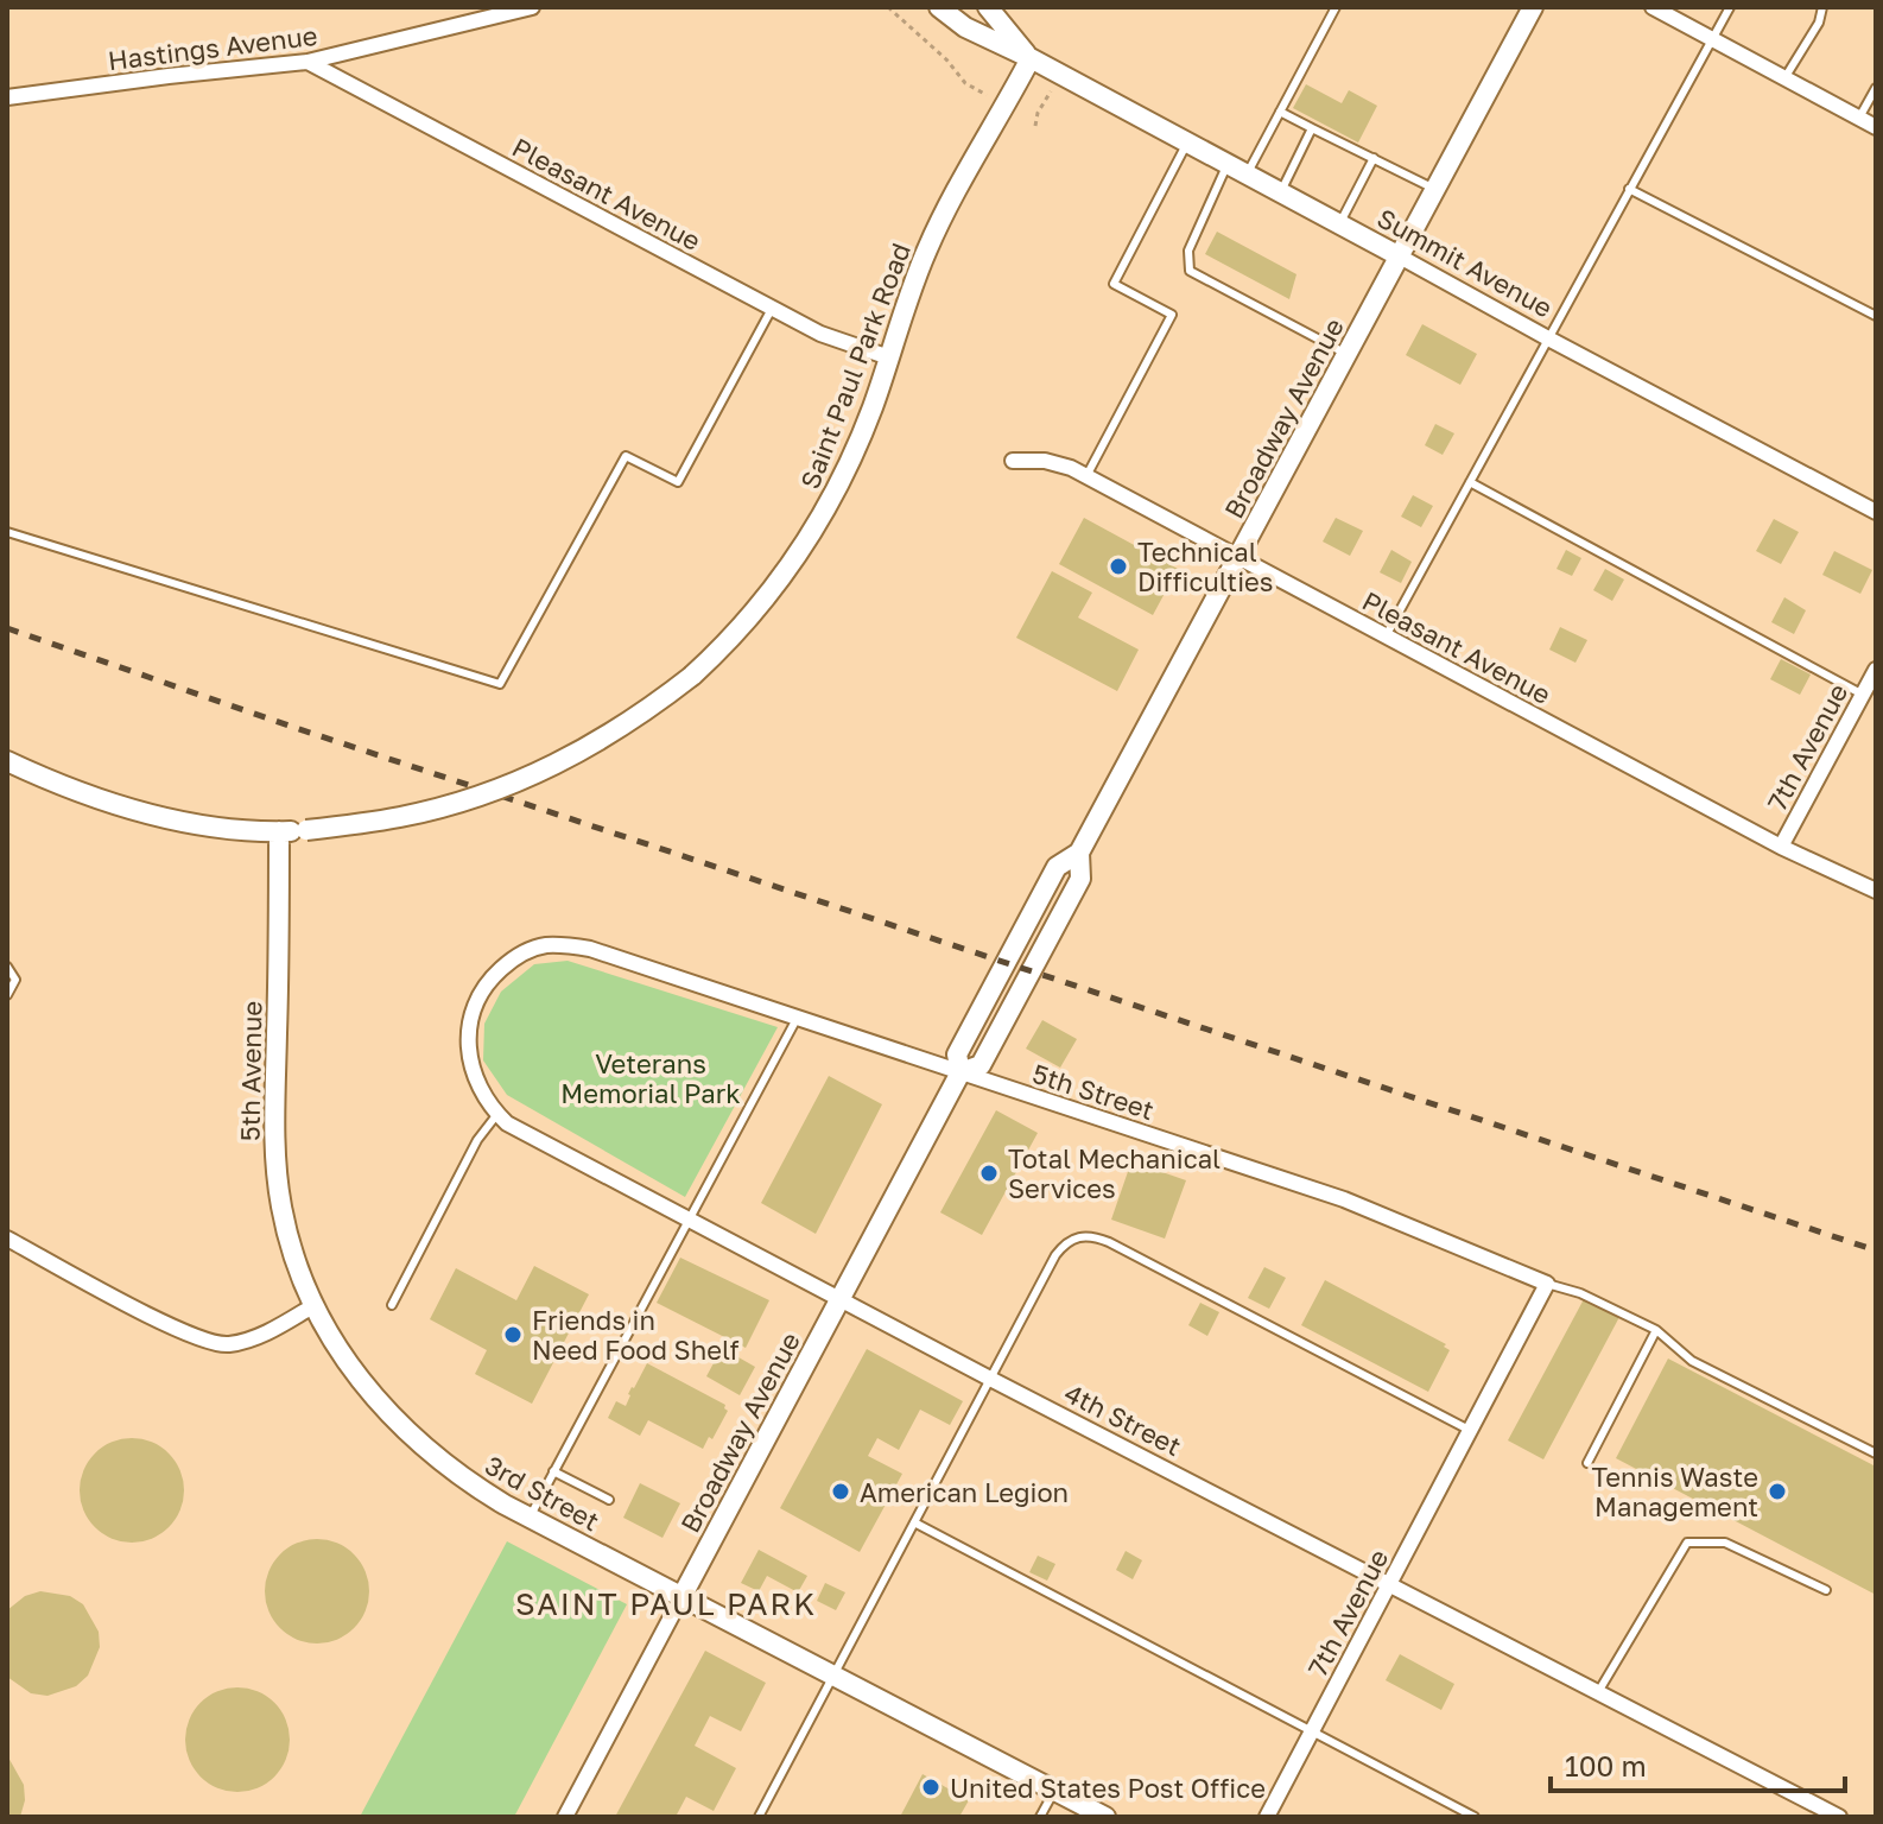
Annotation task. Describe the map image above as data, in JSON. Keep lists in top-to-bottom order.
{
  "streets": {
    "street": [
      "Hastings Avenue",
      "Pleasant Avenue",
      "Summit Avenue",
      "Saint Paul Park Road",
      "Broadway Avenue",
      "7th Avenue",
      "5th Avenue",
      "5th Street",
      "4th Street",
      "3rd Street"
    ]
  },
  "crossings": [
    ["Hastings Avenue", "Pleasant Avenue"],
    ["Pleasant Avenue", "Saint Paul Park Road"],
    ["Pleasant Avenue", "Broadway Avenue"],
    ["Pleasant Avenue", "7th Avenue"],
    ["Summit Avenue", "Saint Paul Park Road"],
    ["Summit Avenue", "Broadway Avenue"],
    ["Saint Paul Park Road", "5th Avenue"],
    ["Broadway Avenue", "5th Street"],
    ["Broadway Avenue", "4th Street"],
    ["Broadway Avenue", "3rd Street"],
    ["7th Avenue", "4th Street"],
    ["5th Avenue", "3rd Street"],
    ["5th Street", "4th Street"]
  ],
  "districts": ["SAINT PAUL PARK"],
  "parks": ["Veterans Memorial Park"],
  "places": [
    "Technical Difficulties",
    "Total Mechanical Services",
    "Friends in Need Food Shelf",
    "American Legion",
    "Tennis Waste Management",
    "United States Post Office"
  ],
  "scale_bar": "100 m"
}
